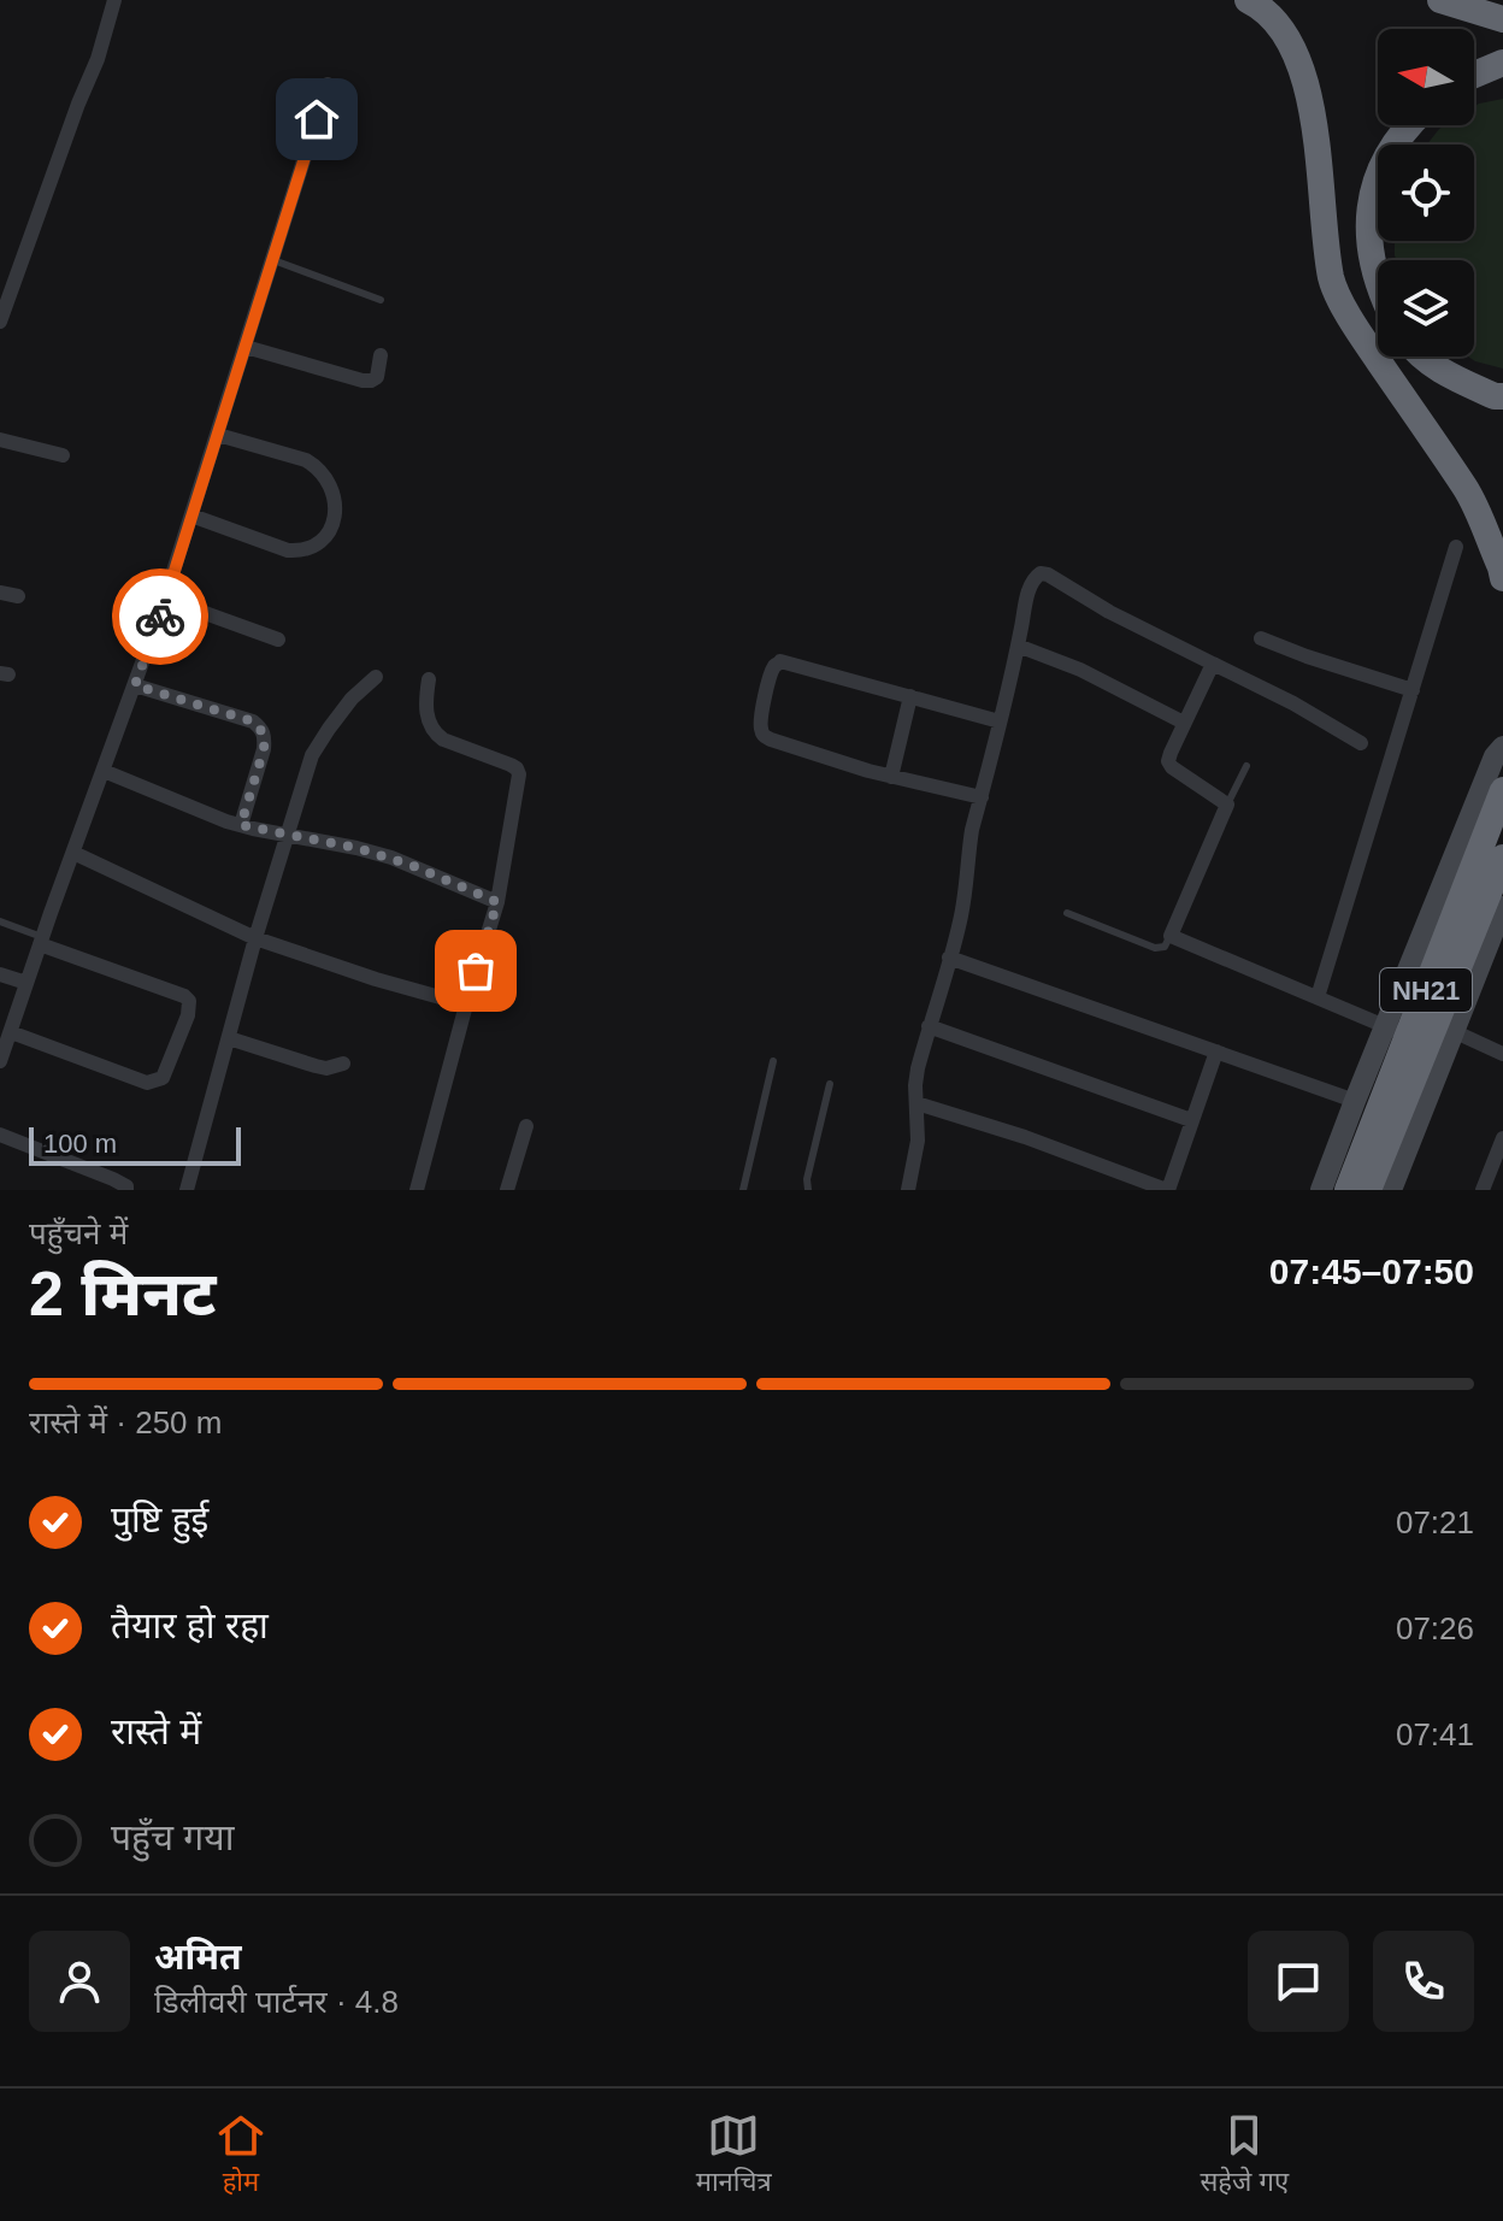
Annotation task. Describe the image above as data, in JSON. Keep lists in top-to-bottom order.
{
  "streets": {
    "highway": ["NH21"]
  },
  "scale_bar": "100 m",
  "north": "left",
  "page": {
    "scale": "100 m",
    "heading": ["2 मिनट", "पहुँचने में", "07:45–07:50"],
    "panel": ["अमित", "डिलीवरी पार्टनर · 4.8"],
    "bar": "रास्ते में · 250 m",
    "list": [
      ["पुष्टि हुई", "07:21"],
      ["तैयार हो रहा", "07:26"],
      ["रास्ते में", "07:41"],
      "पहुँच गया"
    ],
    "tabs": ["होम", "मानचित्र", "सहेजे गए"]
  }
}
